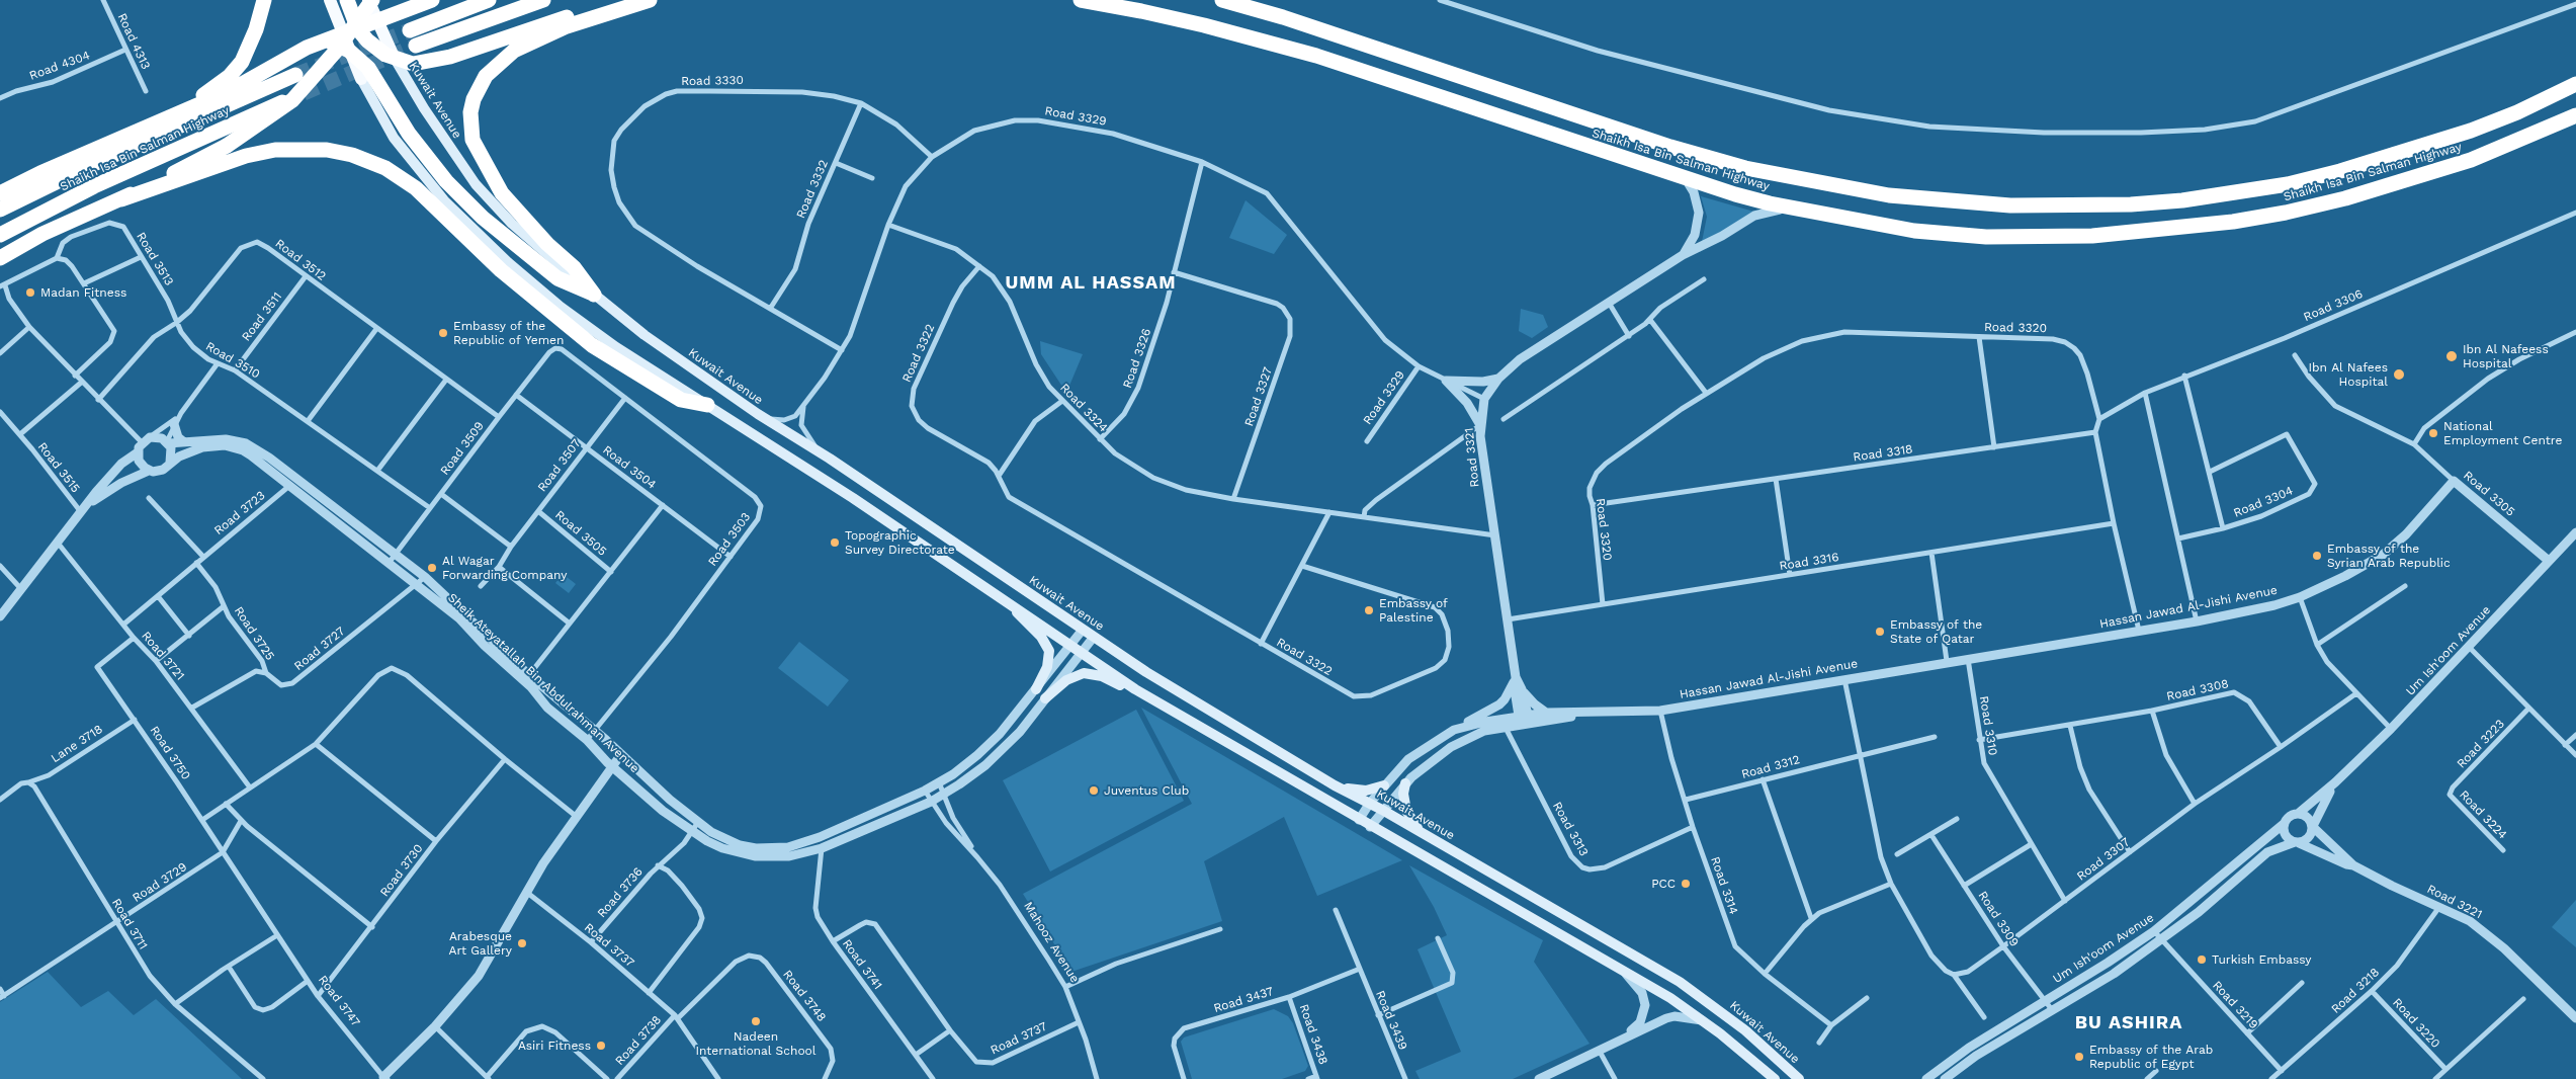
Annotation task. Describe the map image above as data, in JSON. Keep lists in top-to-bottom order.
{
  "streets": {
    "highway": ["Shaikh Isa Bin Salman Highway"],
    "main road": ["Kuwait Avenue"],
    "street": [
      "Road 4313",
      "Road 4304",
      "Road 3330",
      "Road 3329",
      "Road 3332",
      "Road 3513",
      "Road 3512",
      "Road 3306",
      "Road 3511",
      "Road 3320",
      "Road 3322",
      "Road 3326",
      "Road 3510",
      "Road 3327",
      "Road 3324",
      "Road 3509",
      "Road 3318",
      "Road 3321",
      "Road 3507",
      "Road 3515",
      "Road 3504",
      "Road 3305",
      "Road 3304",
      "Road 3723",
      "Road 3505",
      "Road 3503",
      "Road 3316",
      "Hassan Jawad Al-Jishi Avenue",
      "Road 3725",
      "Road 3727",
      "Um Ish'oom Avenue",
      "Road 3721",
      "Sheik Ateyatallah Bin Abdulrahman Avenue",
      "Road 3308",
      "Road 3310",
      "Lane 3718",
      "Road 3223",
      "Road 3750",
      "Road 3312",
      "Road 3224",
      "Road 3313",
      "Road 3307",
      "Road 3730",
      "Road 3729",
      "Road 3314",
      "Road 3736",
      "Road 3221",
      "Road 3309",
      "Road 3711",
      "Mahooz Avenue",
      "Road 3737",
      "Road 3741",
      "Road 3218",
      "Road 3748",
      "Road 3437",
      "Road 3747",
      "Road 3219",
      "Road 3439",
      "Road 3220",
      "Road 3438",
      "Road 3738"
    ]
  },
  "crossings": [
    ["Road 4313", "Road 4304"],
    ["Road 3330", "Road 3329"],
    ["Road 3330", "Road 3332"],
    ["Kuwait Avenue", "Road 3329"],
    ["Kuwait Avenue", "Hassan Jawad Al-Jishi Avenue"],
    ["Kuwait Avenue", "Sheik Ateyatallah Bin Abdulrahman Avenue"],
    ["Road 3329", "Road 3326"],
    ["Road 3329", "Road 3324"],
    ["Road 3329", "Road 3321"],
    ["Shaikh Isa Bin Salman Highway", "Road 3321"],
    ["Road 3513", "Road 3512"],
    ["Road 3513", "Road 3510"],
    ["Road 3513", "Sheik Ateyatallah Bin Abdulrahman Avenue"],
    ["Road 3512", "Road 3511"],
    ["Road 3512", "Road 3510"],
    ["Road 3512", "Road 3509"],
    ["Road 3306", "Road 3320"],
    ["Road 3306", "Road 3304"],
    ["Road 3511", "Road 3510"],
    ["Road 3320", "Road 3318"],
    ["Road 3320", "Road 3316"],
    ["Road 3322", "Road 3324"],
    ["Road 3326", "Road 3327"],
    ["Road 3326", "Road 3324"],
    ["Road 3510", "Road 3509"],
    ["Road 3327", "Road 3324"],
    ["Road 3324", "Road 3321"],
    ["Road 3509", "Road 3504"],
    ["Road 3509", "Road 3503"],
    ["Road 3509", "Sheik Ateyatallah Bin Abdulrahman Avenue"],
    ["Road 3321", "Road 3316"],
    ["Road 3321", "Hassan Jawad Al-Jishi Avenue"],
    ["Road 3507", "Road 3504"],
    ["Road 3507", "Road 3505"],
    ["Road 3507", "Road 3503"],
    ["Road 3504", "Road 3505"],
    ["Road 3504", "Road 3503"],
    ["Road 3305", "Hassan Jawad Al-Jishi Avenue"],
    ["Road 3305", "Um Ish'oom Avenue"],
    ["Road 3723", "Road 3725"],
    ["Road 3723", "Road 3721"],
    ["Road 3723", "Sheik Ateyatallah Bin Abdulrahman Avenue"],
    ["Road 3505", "Sheik Ateyatallah Bin Abdulrahman Avenue"],
    ["Road 3503", "Sheik Ateyatallah Bin Abdulrahman Avenue"],
    ["Hassan Jawad Al-Jishi Avenue", "Road 3310"],
    ["Hassan Jawad Al-Jishi Avenue", "Road 3313"],
    ["Hassan Jawad Al-Jishi Avenue", "Road 3314"],
    ["Road 3725", "Road 3727"],
    ["Road 3725", "Road 3721"],
    ["Road 3727", "Sheik Ateyatallah Bin Abdulrahman Avenue"],
    ["Um Ish'oom Avenue", "Road 3221"],
    ["Um Ish'oom Avenue", "Road 3309"],
    ["Um Ish'oom Avenue", "Road 3219"],
    ["Road 3721", "Road 3750"],
    ["Sheik Ateyatallah Bin Abdulrahman Avenue", "Mahooz Avenue"],
    ["Sheik Ateyatallah Bin Abdulrahman Avenue", "Road 3741"],
    ["Road 3308", "Road 3310"],
    ["Road 3308", "Road 3307"],
    ["Road 3310", "Road 3307"],
    ["Lane 3718", "Road 3750"],
    ["Lane 3718", "Road 3711"],
    ["Road 3223", "Road 3224"],
    ["Road 3750", "Road 3729"],
    ["Road 3750", "Road 3747"],
    ["Road 3312", "Road 3314"],
    ["Road 3313", "Road 3314"],
    ["Road 3307", "Road 3309"],
    ["Road 3730", "Road 3747"],
    ["Road 3729", "Road 3711"],
    ["Road 3729", "Road 3747"],
    ["Road 3736", "Road 3737"],
    ["Road 3221", "Road 3218"],
    ["Mahooz Avenue", "Road 3737"],
    ["Road 3737", "Road 3741"],
    ["Road 3737", "Road 3748"],
    ["Road 3737", "Road 3738"],
    ["Road 3218", "Road 3219"],
    ["Road 3218", "Road 3220"],
    ["Road 3748", "Road 3738"],
    ["Road 3437", "Road 3439"],
    ["Road 3437", "Road 3438"]
  ],
  "districts": ["UMM AL HASSAM", "BU ASHIRA"],
  "places": [
    "Madan Fitness",
    "Embassy of the Republic of Yemen",
    "Ibn Al Nafeess Hospital",
    "Ibn Al Nafees Hospital",
    "National Employment Centre",
    "Topographic Survey Directorate",
    "Embassy of the Syrian Arab Republic",
    "Al Wagar Forwarding Company",
    "Embassy of Palestine",
    "Embassy of the State of Qatar",
    "Juventus Club",
    "PCC",
    "Arabesque Art Gallery",
    "Turkish Embassy",
    "Nadeen International School",
    "Asiri Fitness",
    "Embassy of the Arab Republic of Egypt"
  ]
}
